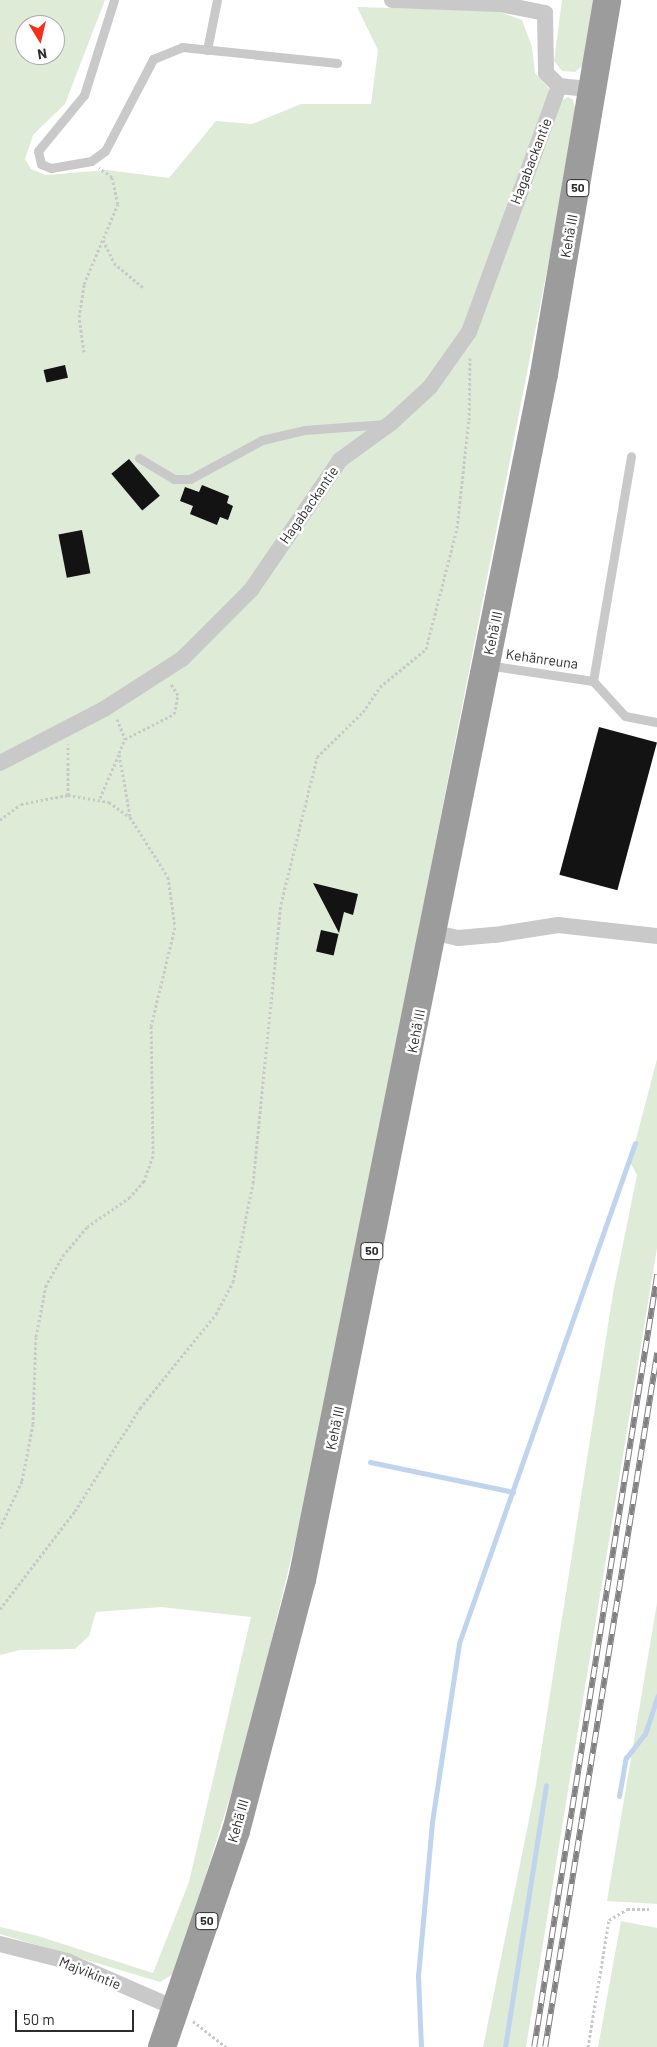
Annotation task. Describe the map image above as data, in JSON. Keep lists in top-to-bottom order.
{
  "streets": {
    "highway": ["50", "Kehä III"],
    "street": ["Hagabackantie", "Majvikintie"],
    "lane": ["Kehänreuna"]
  },
  "crossings": [
    ["Kehä III", "Kehänreuna"],
    ["Kehä III", "Majvikintie"]
  ],
  "scale_bar": "50 m",
  "north": "bottom"
}
